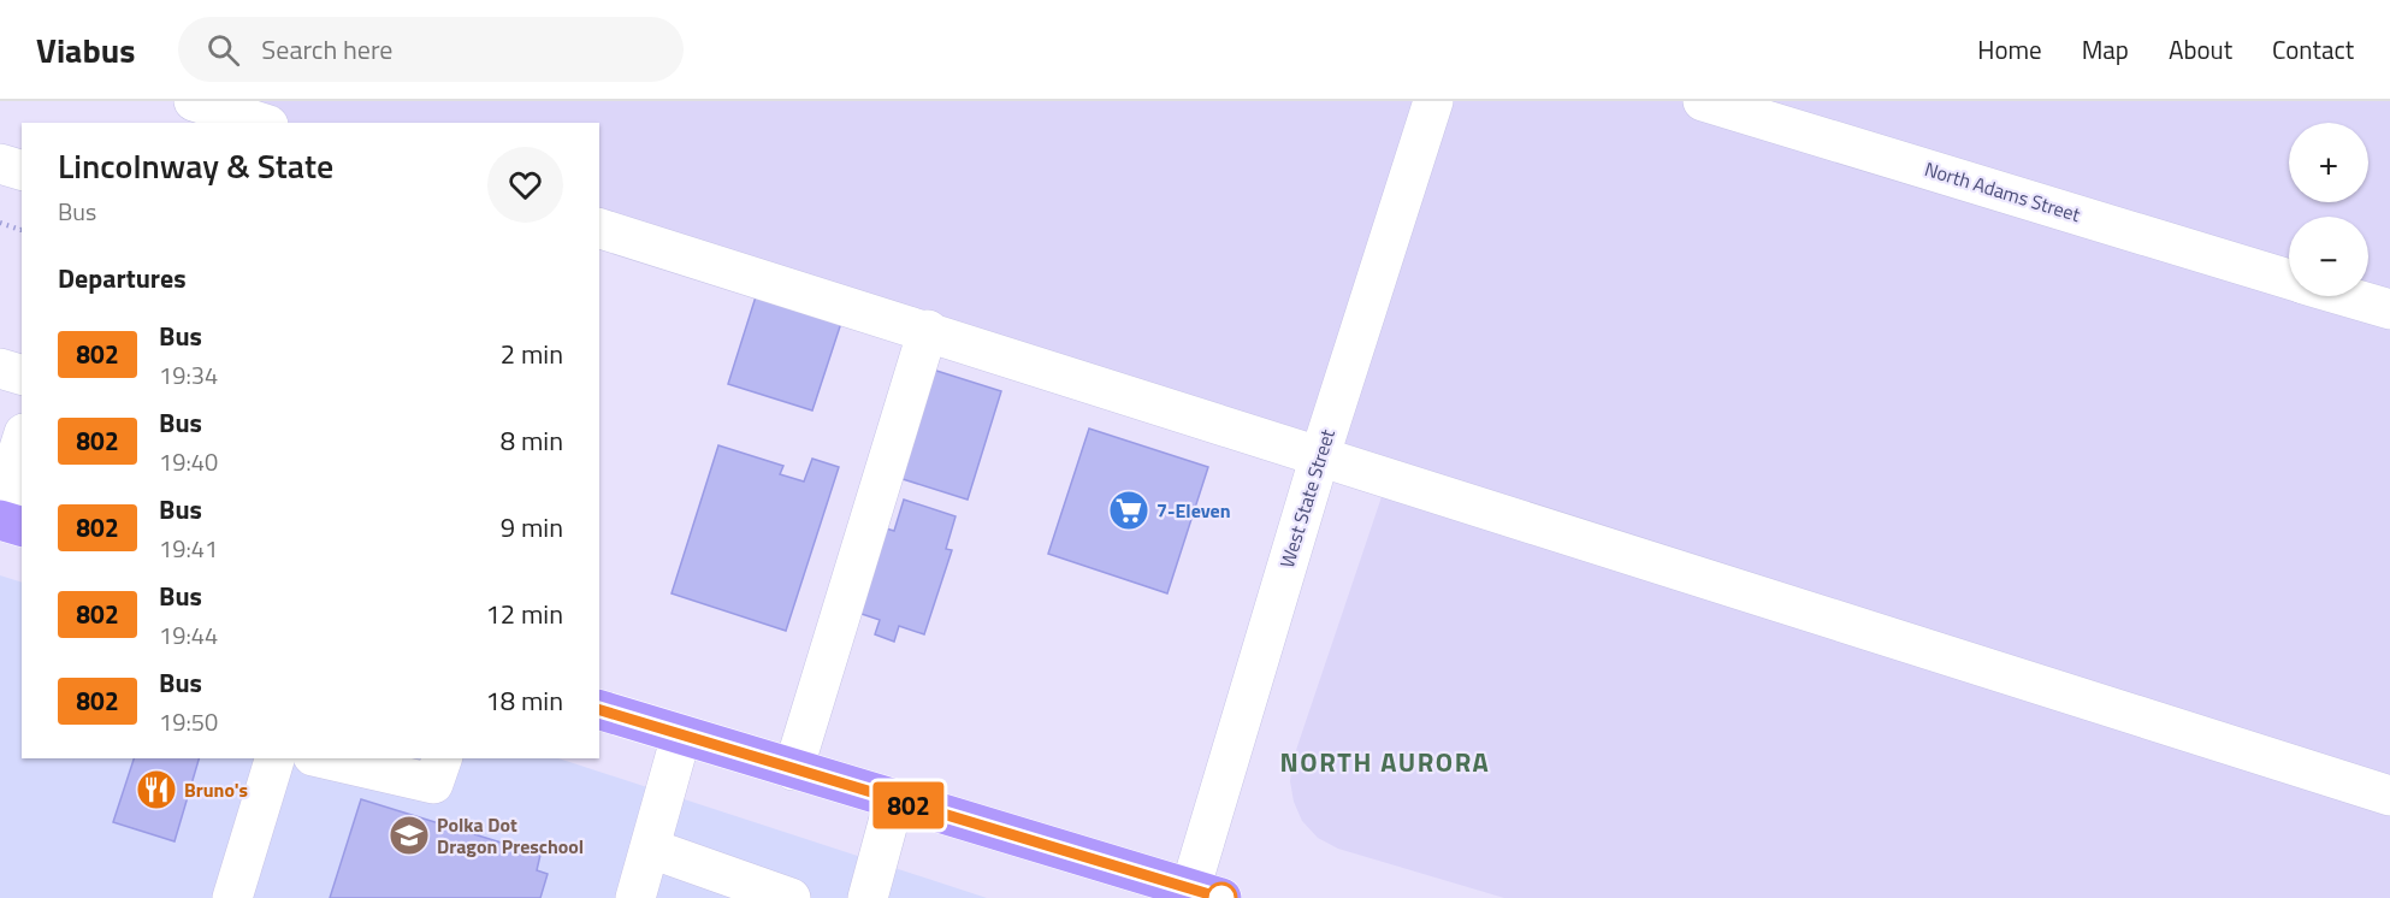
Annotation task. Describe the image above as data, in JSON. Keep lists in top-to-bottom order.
{
  "streets": {
    "street": ["North Adams Street", "West State Street"]
  },
  "districts": ["NORTH AURORA"],
  "places": {
    "supermarket": ["7-Eleven"],
    "restaurant": ["Bruno's"],
    "school or university": ["Polka Dot Dragon Preschool"]
  },
  "lines": ["bus line 802"],
  "page": {
    "header": "Viabus",
    "search": "Search here",
    "nav": [
      "Home",
      "Map",
      "About",
      "Contact"
    ],
    "on_map": "802",
    "map_buttons": ["+", "−"],
    "heading": [
      ["Lincolnway & State", "Bus"],
      "Departures"
    ],
    "list": [
      {
        "mark": "802",
        "name": "Bus",
        "note": "19:34",
        "value": "2 min"
      },
      {
        "mark": "802",
        "name": "Bus",
        "note": "19:40",
        "value": "8 min"
      },
      {
        "mark": "802",
        "name": "Bus",
        "note": "19:41",
        "value": "9 min"
      },
      {
        "mark": "802",
        "name": "Bus",
        "note": "19:44",
        "value": "12 min"
      },
      {
        "mark": "802",
        "name": "Bus",
        "note": "19:50",
        "value": "18 min"
      }
    ]
  }
}
